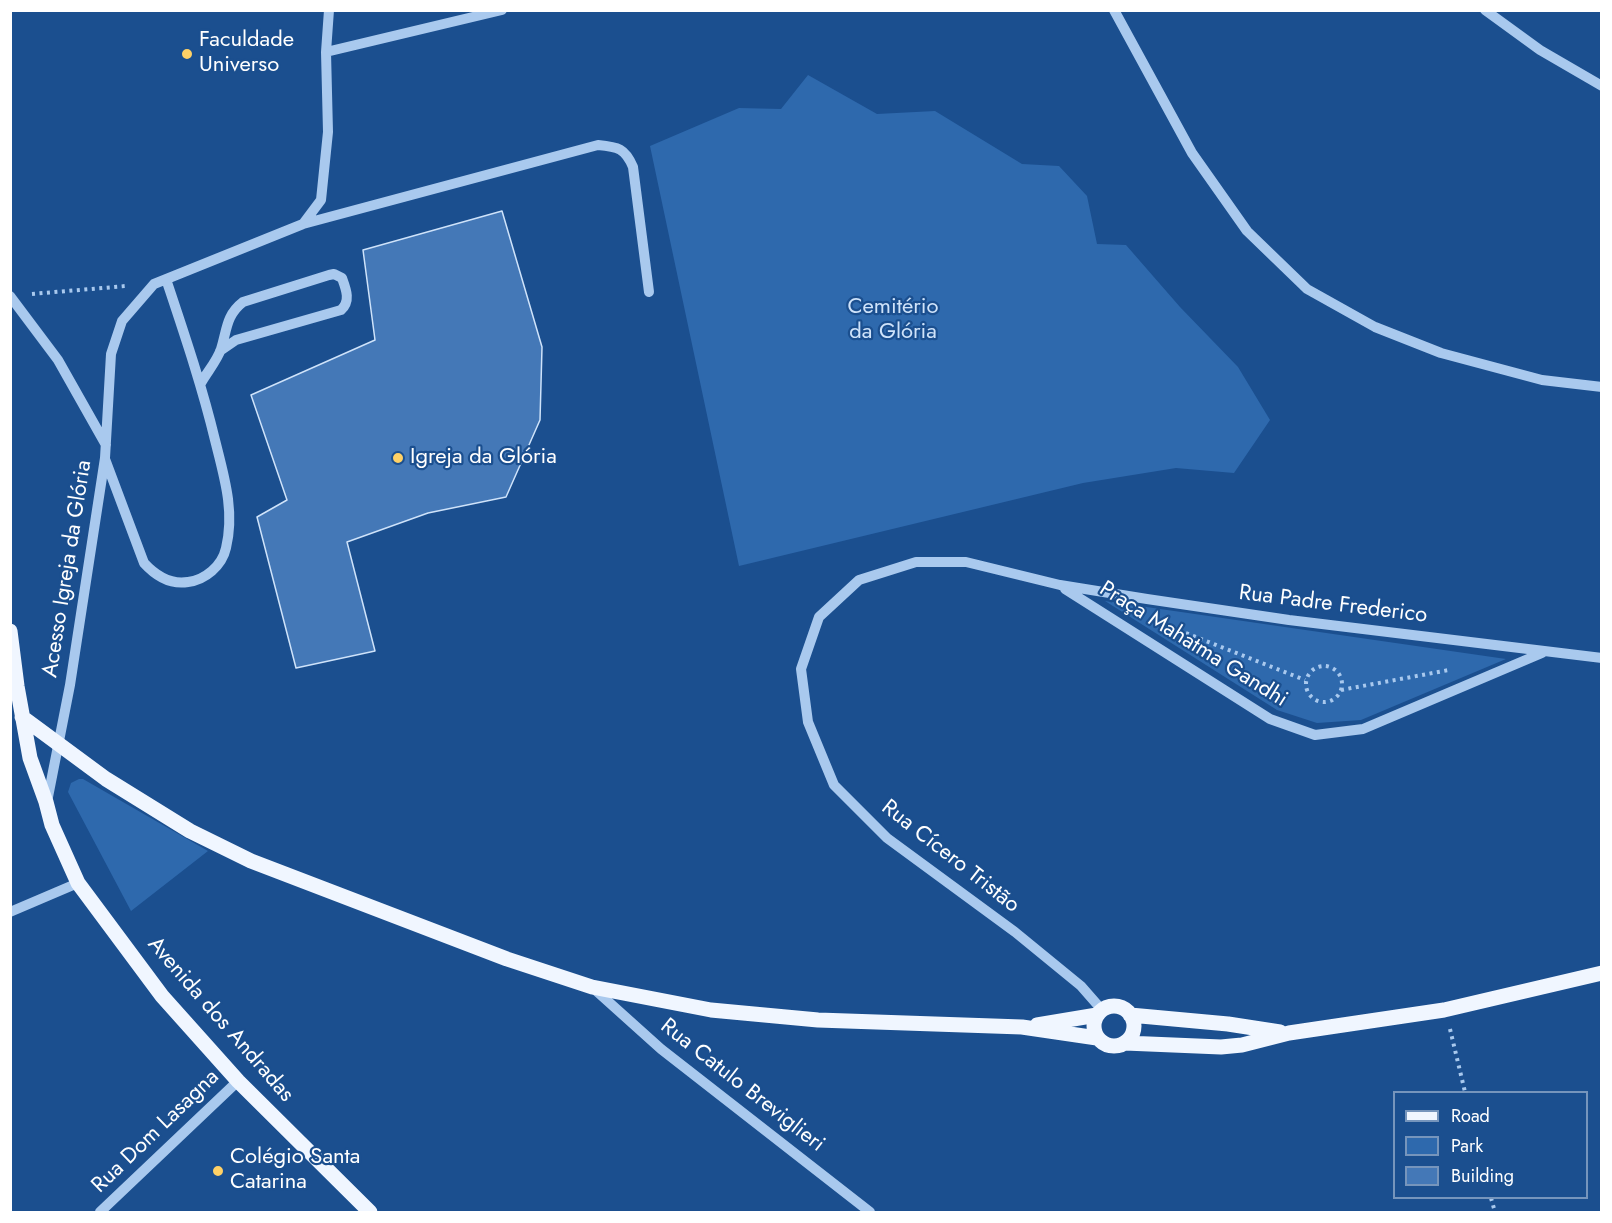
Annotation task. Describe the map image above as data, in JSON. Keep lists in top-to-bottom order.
{
  "streets": {
    "main road": ["Avenida dos Andradas"],
    "street": [
      "Acesso Igreja da Glória",
      "Rua Padre Frederico",
      "Praça Mahatma Gandhi",
      "Rua Cícero Tristão",
      "Rua Catulo Breviglieri",
      "Rua Dom Lasagna"
    ]
  },
  "crossings": [
    ["Acesso Igreja da Glória", "Avenida dos Andradas"],
    ["Rua Padre Frederico", "Praça Mahatma Gandhi"],
    ["Rua Padre Frederico", "Rua Cícero Tristão"],
    ["Praça Mahatma Gandhi", "Rua Cícero Tristão"],
    ["Avenida dos Andradas", "Rua Dom Lasagna"]
  ],
  "parks": ["Cemitério da Glória"],
  "places": ["Faculdade Universo", "Igreja da Glória", "Colégio Santa Catarina"],
  "legend": ["Road", "Park", "Building"]
}
